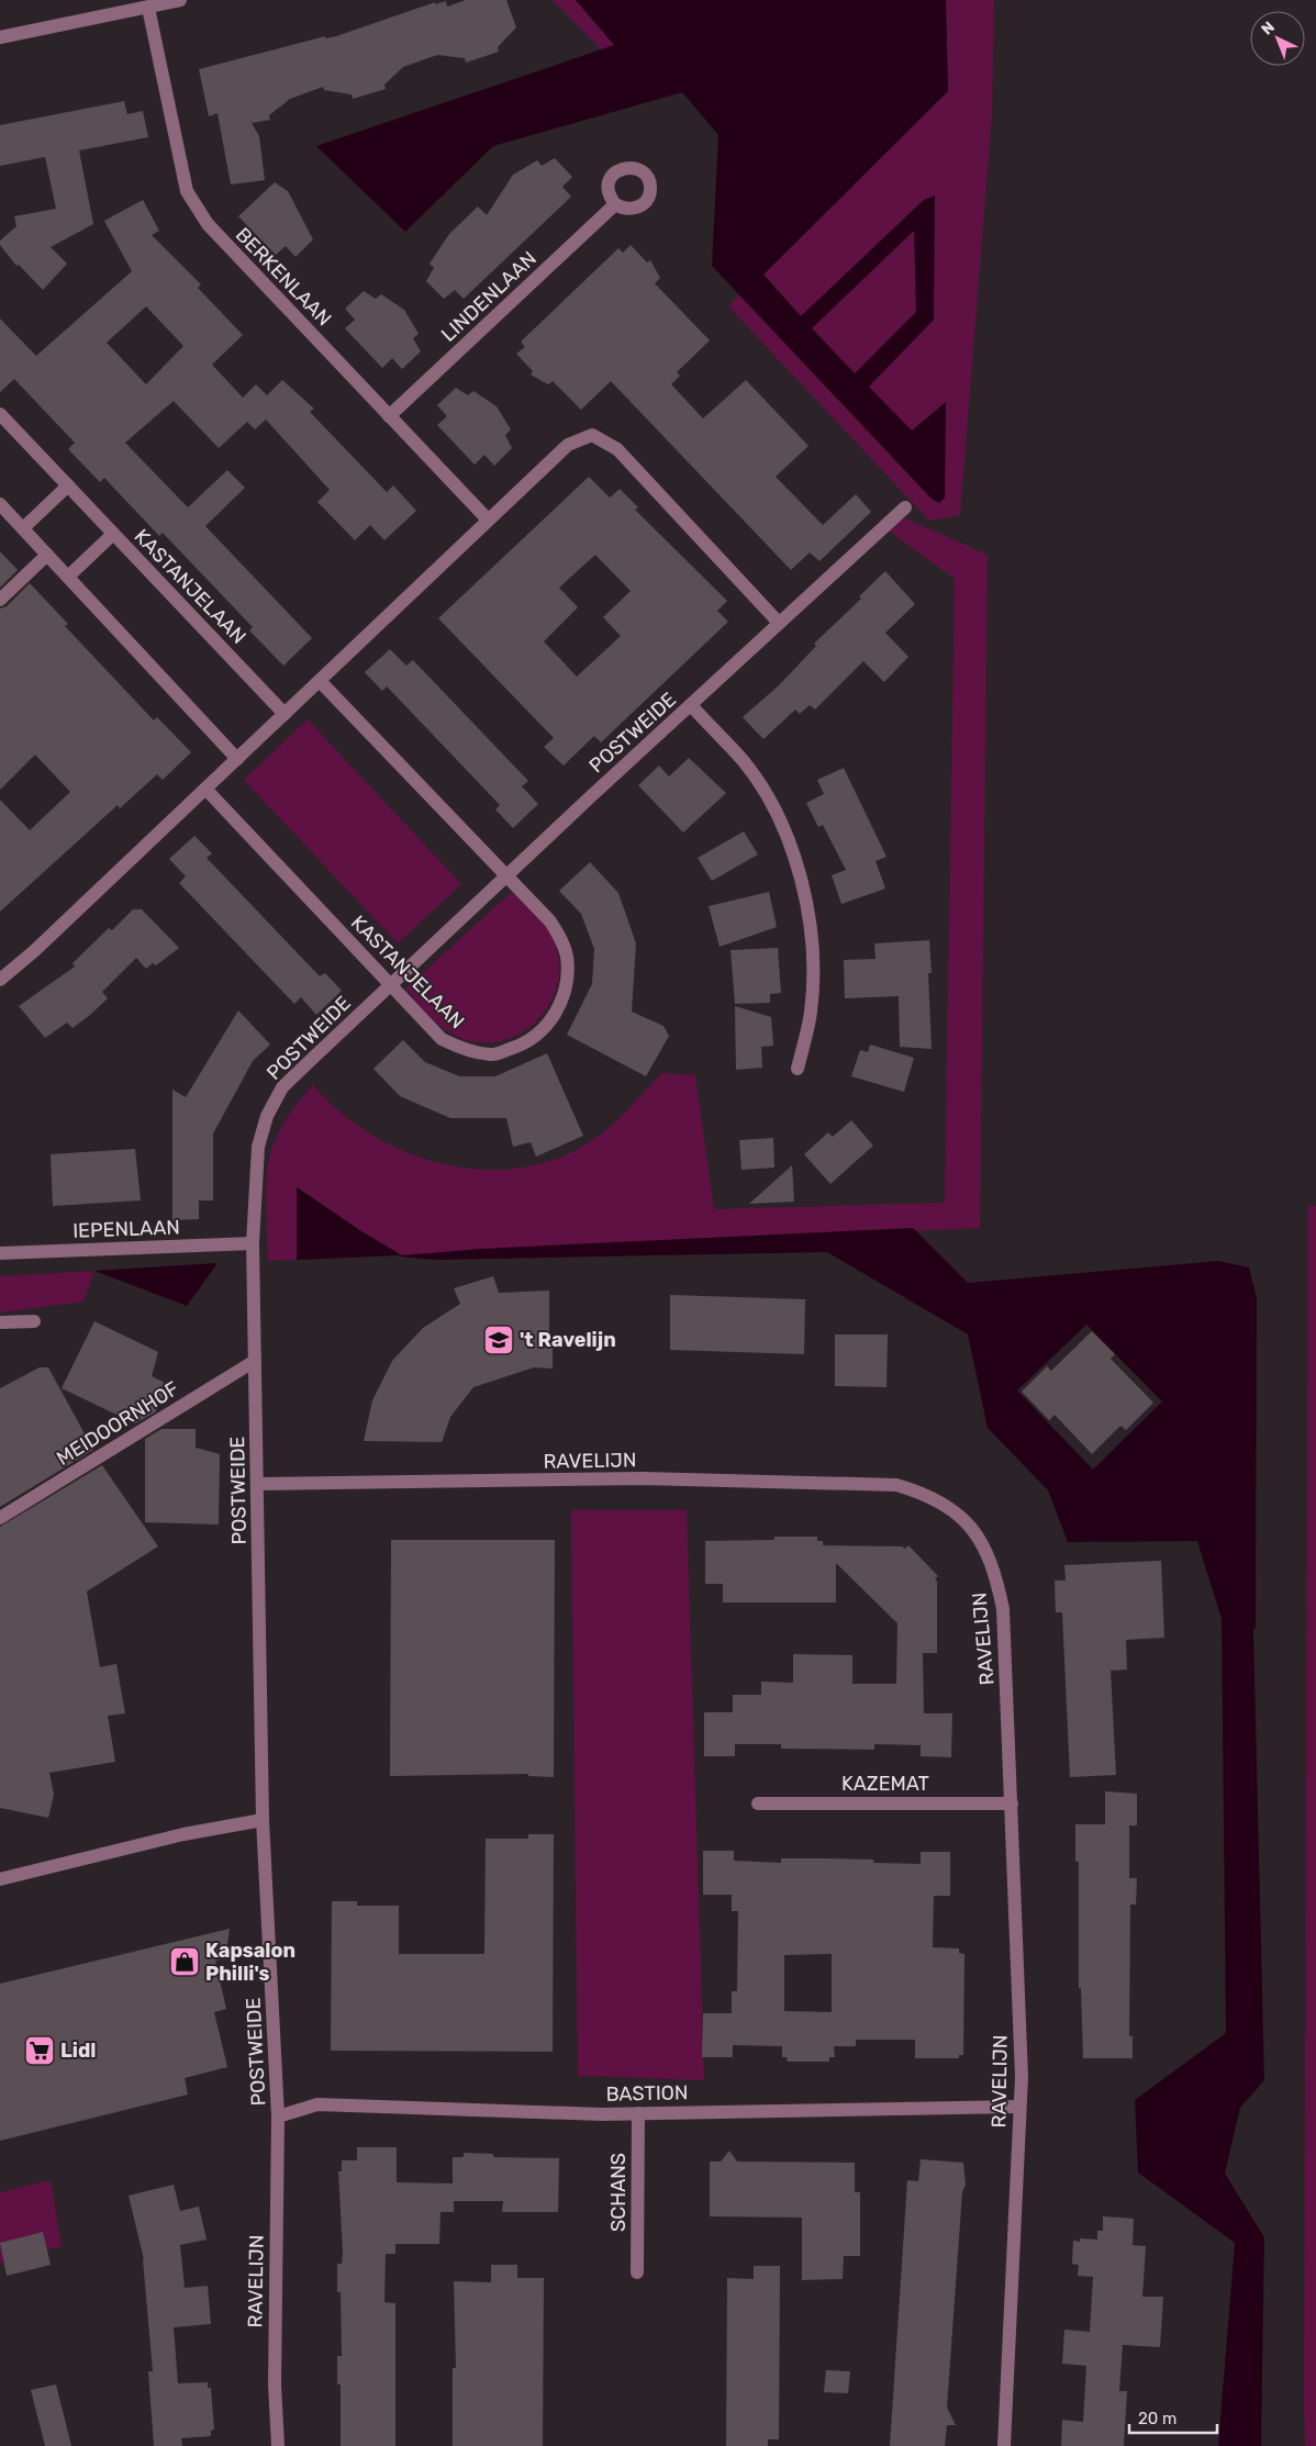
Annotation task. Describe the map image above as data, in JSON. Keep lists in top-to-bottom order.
{
  "streets": {
    "street": [
      "BERKENLAAN",
      "LINDENLAAN",
      "KASTANJELAAN",
      "POSTWEIDE",
      "IEPENLAAN",
      "MEIDOORNHOF",
      "RAVELIJN",
      "KAZEMAT",
      "BASTION",
      "SCHANS"
    ]
  },
  "crossings": [
    ["BERKENLAAN", "LINDENLAAN"],
    ["KASTANJELAAN", "POSTWEIDE"],
    ["POSTWEIDE", "IEPENLAAN"],
    ["POSTWEIDE", "MEIDOORNHOF"],
    ["POSTWEIDE", "RAVELIJN"],
    ["POSTWEIDE", "BASTION"],
    ["RAVELIJN", "KAZEMAT"],
    ["RAVELIJN", "BASTION"],
    ["BASTION", "SCHANS"]
  ],
  "places": {
    "school or university": ["'t Ravelijn"],
    "shop": ["Kapsalon Philli's"],
    "supermarket": ["Lidl"]
  },
  "scale_bar": "20 m",
  "north": "top left"
}
